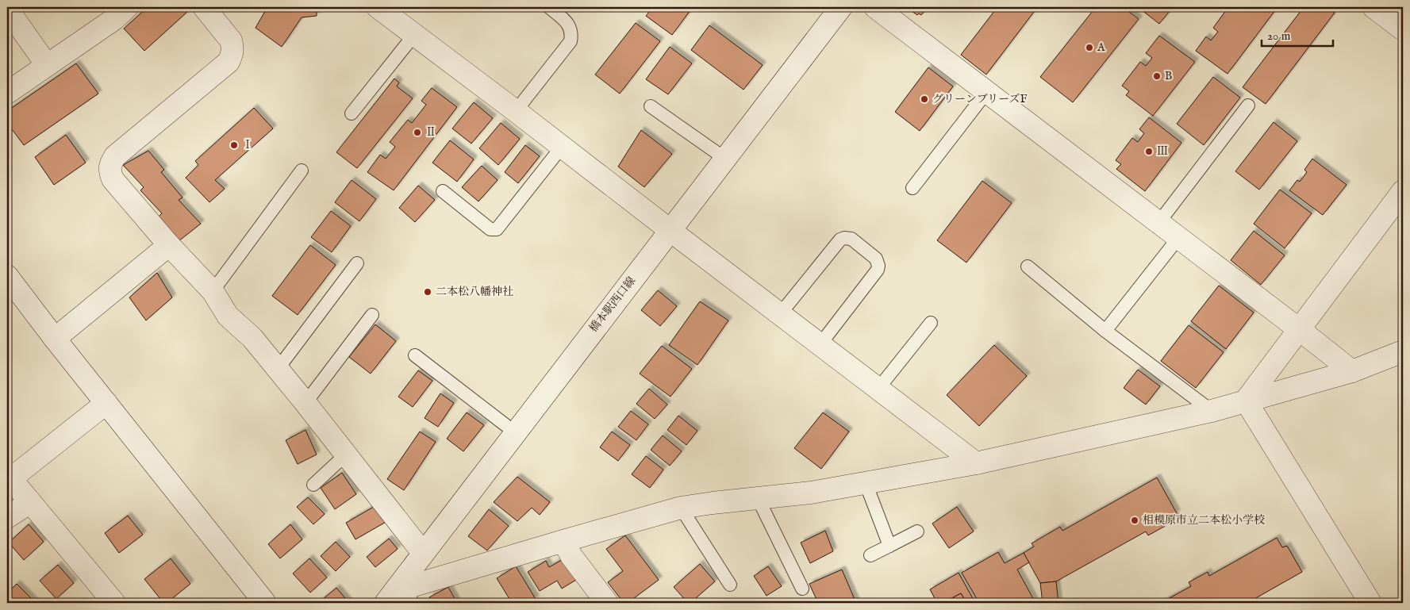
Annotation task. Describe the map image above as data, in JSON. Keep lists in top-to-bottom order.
{
  "streets": {
    "street": ["橋本駅西口線"]
  },
  "places": [
    "A",
    "B",
    "グリーンブリーズF",
    "Ⅱ",
    "Ⅰ",
    "Ⅲ",
    "二本松八幡神社",
    "相模原市立二本松小学校"
  ],
  "scale_bar": "20 m"
}
